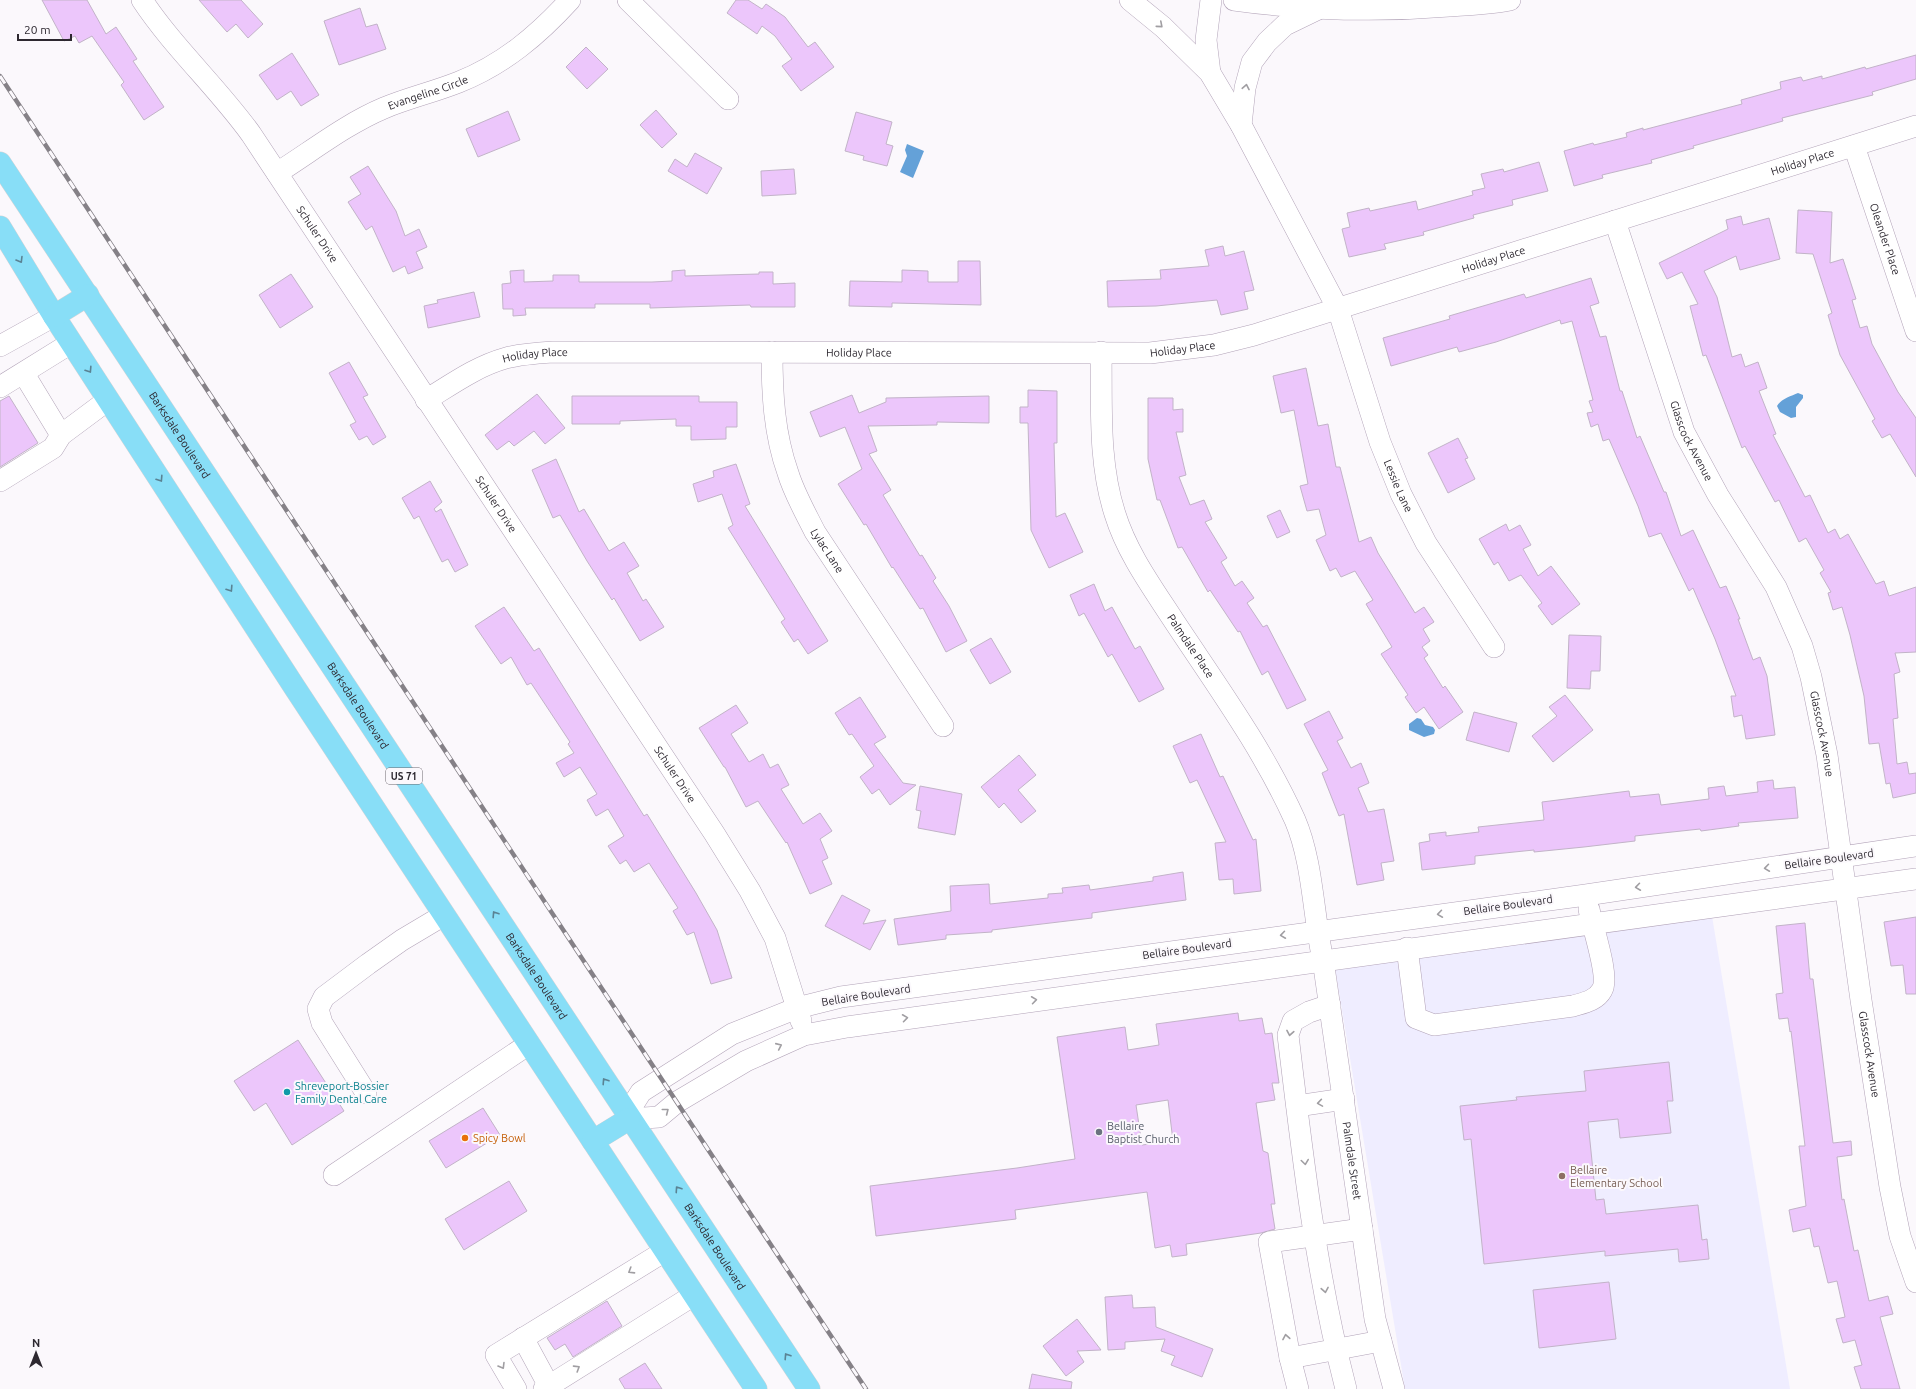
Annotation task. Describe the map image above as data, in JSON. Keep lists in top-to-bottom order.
{
  "streets": {
    "main road": ["Barksdale Boulevard", "US 71"],
    "street": [
      "Evangeline Circle",
      "Holiday Place",
      "Schuler Drive",
      "Oleander Place",
      "Glasscock Avenue",
      "Lessie Lane",
      "Lylac Lane",
      "Palmdale Place",
      "Bellaire Boulevard",
      "Palmdale Street"
    ]
  },
  "crossings": [
    ["Evangeline Circle", "Schuler Drive"],
    ["Holiday Place", "Schuler Drive"],
    ["Holiday Place", "Oleander Place"],
    ["Holiday Place", "Glasscock Avenue"],
    ["Holiday Place", "Lessie Lane"],
    ["Holiday Place", "Lylac Lane"],
    ["Holiday Place", "Palmdale Place"],
    ["Schuler Drive", "Bellaire Boulevard"],
    ["Barksdale Boulevard", "Bellaire Boulevard"],
    ["Glasscock Avenue", "Bellaire Boulevard"],
    ["Palmdale Place", "Bellaire Boulevard"],
    ["Palmdale Place", "Palmdale Street"],
    ["Bellaire Boulevard", "Palmdale Street"]
  ],
  "places": [
    "Shreveport-Bossier Family Dental Care",
    "Bellaire Baptist Church",
    "Spicy Bowl",
    "Bellaire Elementary School"
  ],
  "scale_bar": "20 m",
  "north": "top"
}
